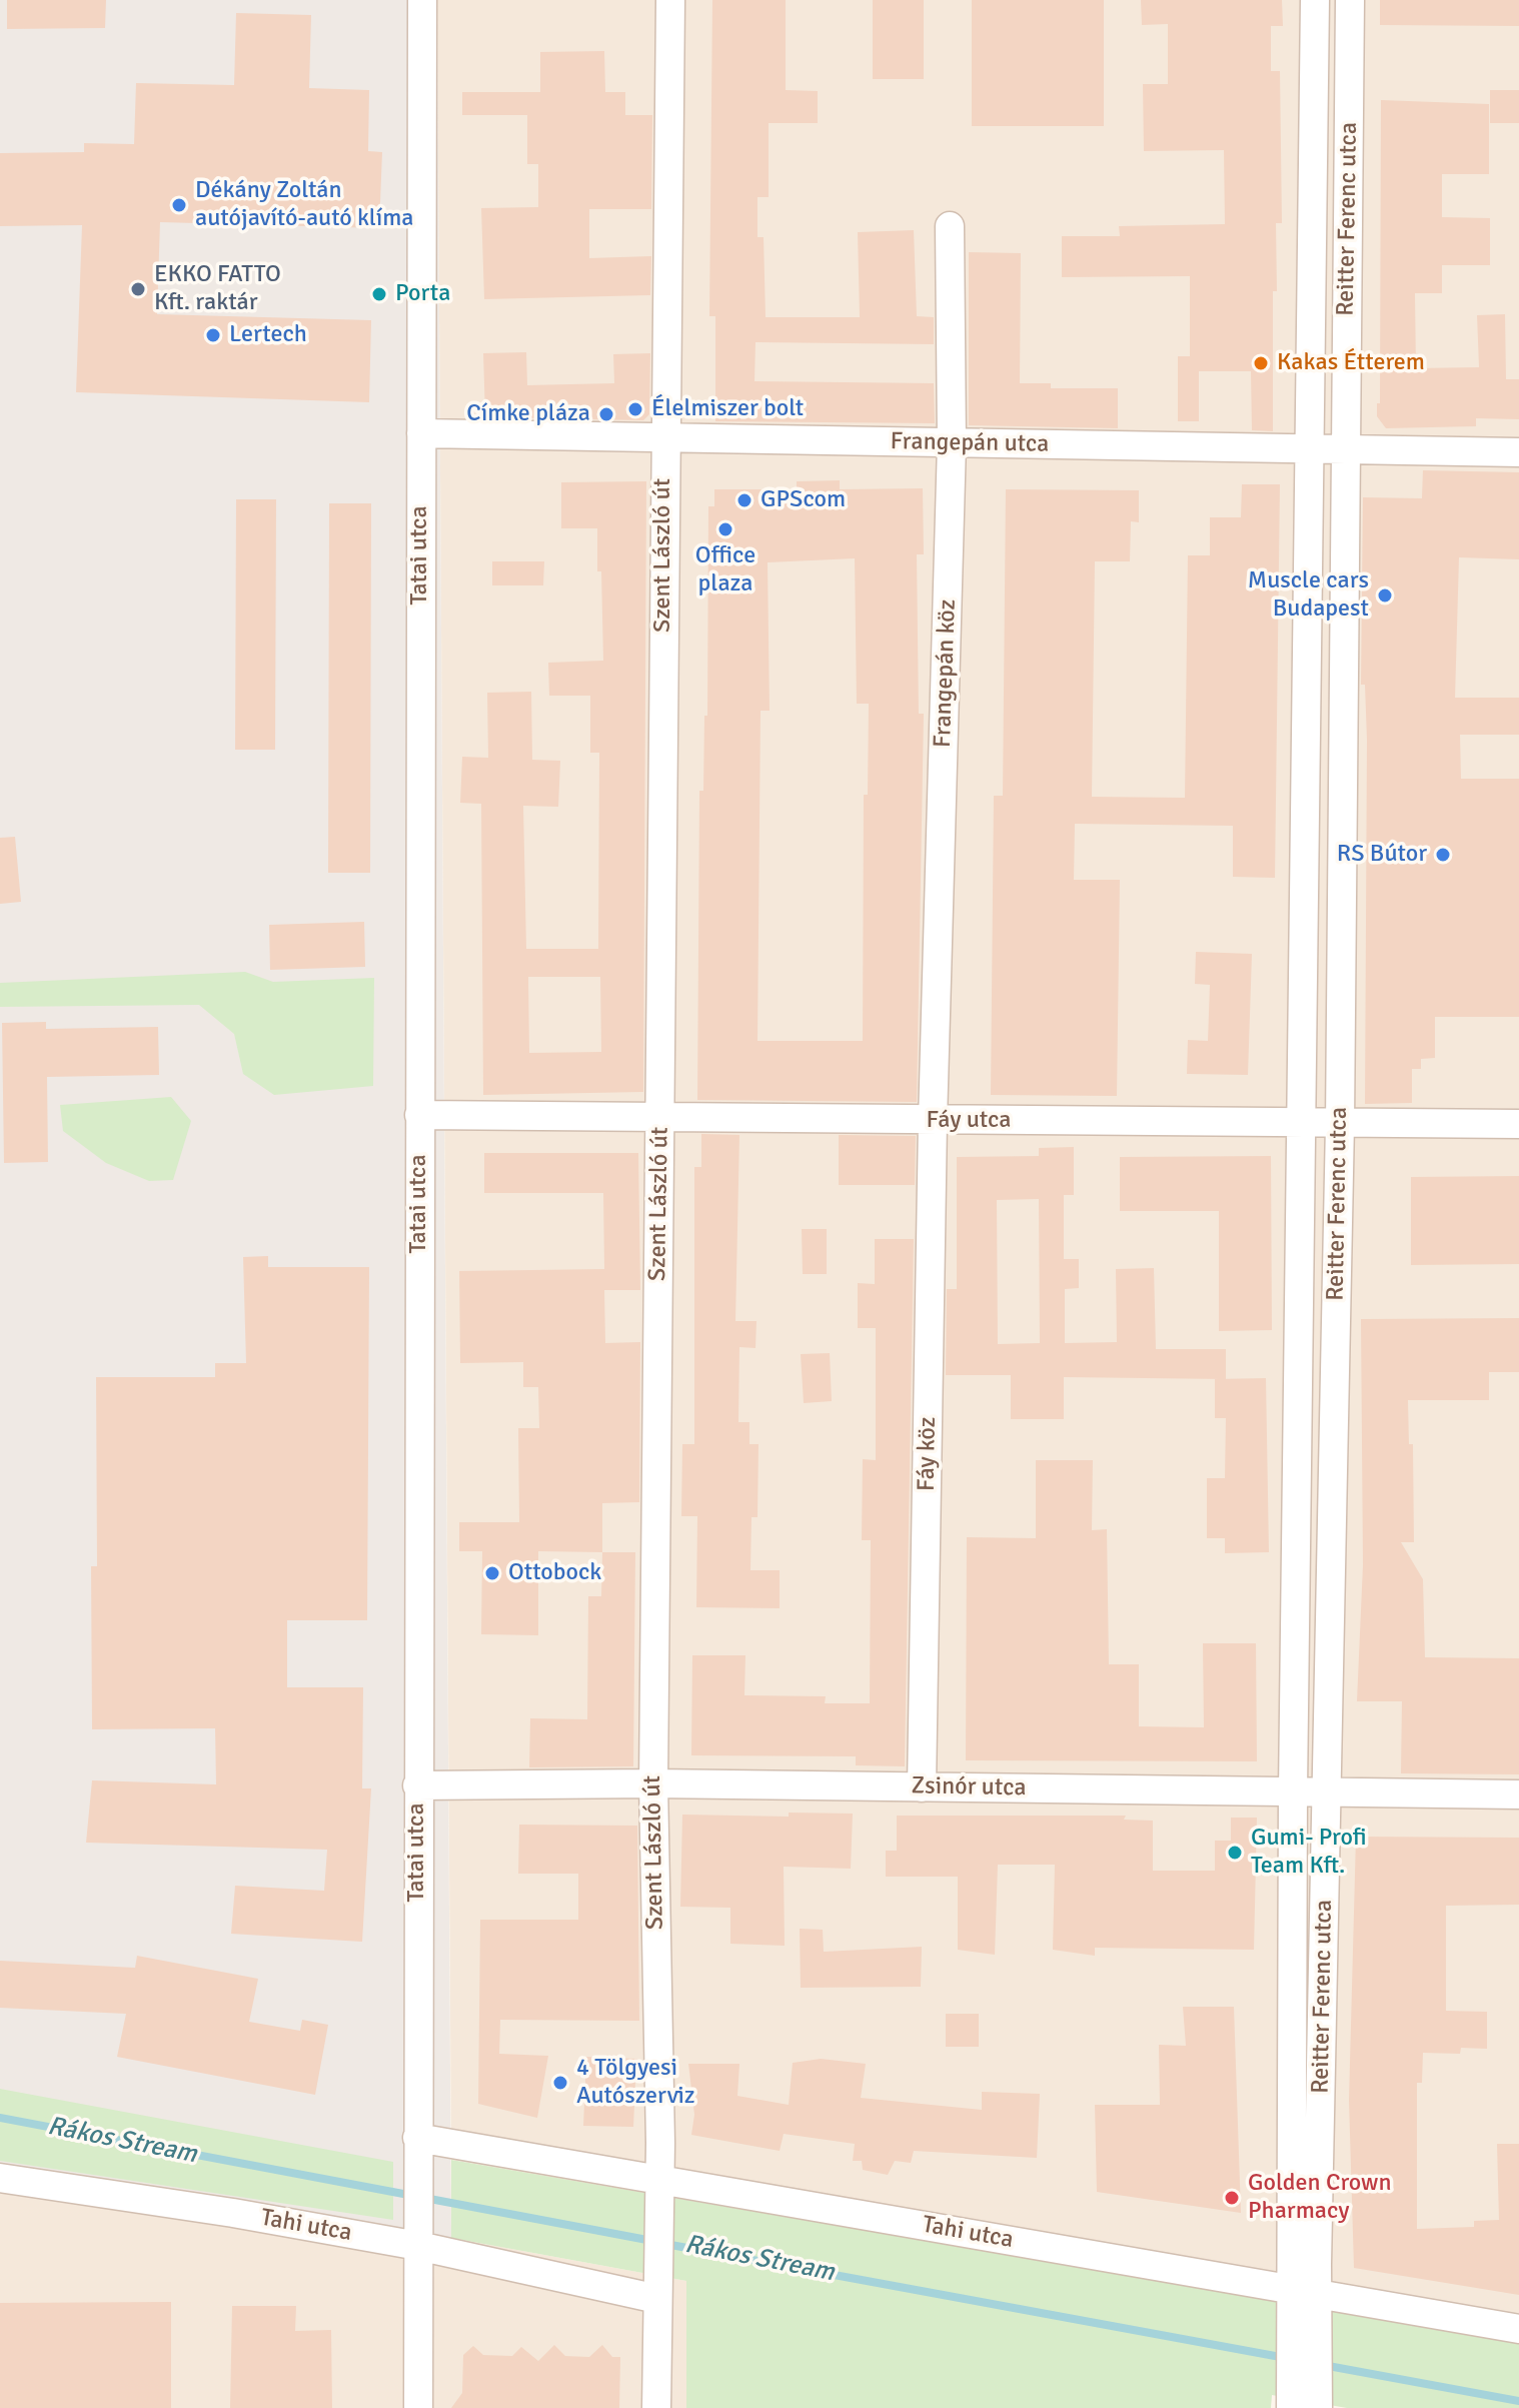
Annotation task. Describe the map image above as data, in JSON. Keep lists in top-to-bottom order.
{
  "streets": {
    "street": [
      "Reitter Ferenc utca",
      "Frangepán utca",
      "Tatai utca",
      "Szent László út",
      "Frangepán köz",
      "Fáy utca",
      "Fáy köz",
      "Zsinór utca",
      "Tahi utca"
    ]
  },
  "crossings": [
    ["Reitter Ferenc utca", "Frangepán utca"],
    ["Reitter Ferenc utca", "Fáy utca"],
    ["Reitter Ferenc utca", "Zsinór utca"],
    ["Reitter Ferenc utca", "Tahi utca"],
    ["Frangepán utca", "Tatai utca"],
    ["Frangepán utca", "Szent László út"],
    ["Frangepán utca", "Frangepán köz"],
    ["Tatai utca", "Fáy utca"],
    ["Tatai utca", "Zsinór utca"],
    ["Tatai utca", "Tahi utca"],
    ["Szent László út", "Fáy utca"],
    ["Szent László út", "Zsinór utca"],
    ["Szent László út", "Tahi utca"],
    ["Frangepán köz", "Fáy utca"],
    ["Frangepán köz", "Fáy köz"],
    ["Fáy utca", "Fáy köz"],
    ["Fáy köz", "Zsinór utca"]
  ],
  "water": ["Rákos Stream"],
  "places": [
    "Dékány Zoltán autójavító-autó klíma",
    "EKKO FATTO Kft. raktár",
    "Porta",
    "Lertech",
    "Kakas Étterem",
    "Élelmiszer bolt",
    "Címke pláza",
    "GPScom",
    "Office plaza",
    "Muscle cars Budapest",
    "RS Bútor",
    "Ottobock",
    "Gumi- Profi Team Kft.",
    "4 Tölgyesi Autószerviz",
    "Golden Crown Pharmacy"
  ]
}
